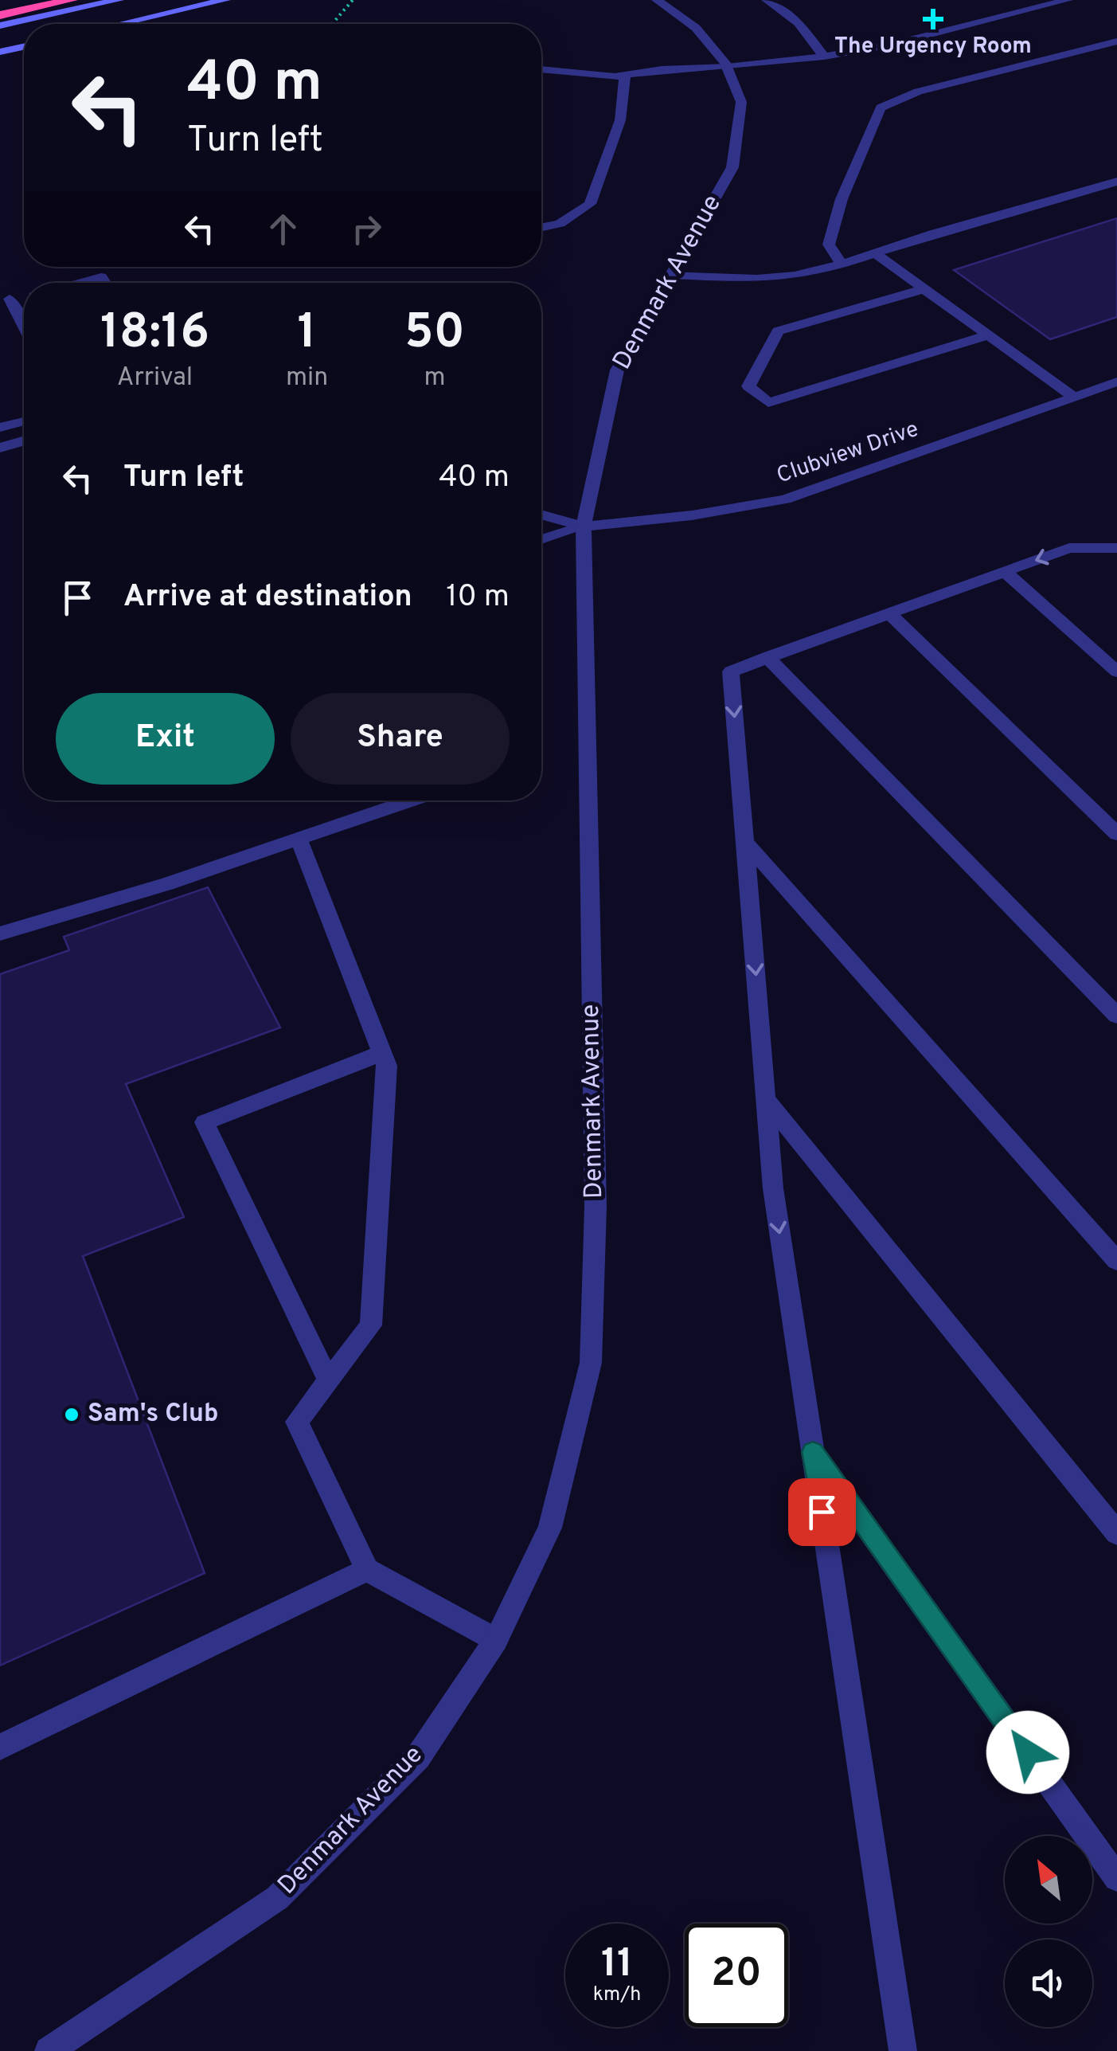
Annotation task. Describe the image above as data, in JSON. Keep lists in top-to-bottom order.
{
  "streets": {
    "street": ["Denmark Avenue", "Clubview Drive"]
  },
  "crossings": [
    ["Denmark Avenue", "Clubview Drive"]
  ],
  "places": {
    "health": ["The Urgency Room"],
    "other": ["Sam's Club"]
  },
  "north": "top left",
  "page": {
    "turn": ["40 m", "Turn left"],
    "eta": [
      "18:16",
      "Arrival",
      "1",
      "min",
      "50",
      "m"
    ],
    "list": [
      {
        "name": "Turn left",
        "value": "40 m"
      },
      {
        "name": "Arrive at destination",
        "value": "10 m"
      }
    ],
    "buttons": ["Exit", "Share"],
    "speed": "11 km/h",
    "limit": "20"
  }
}
